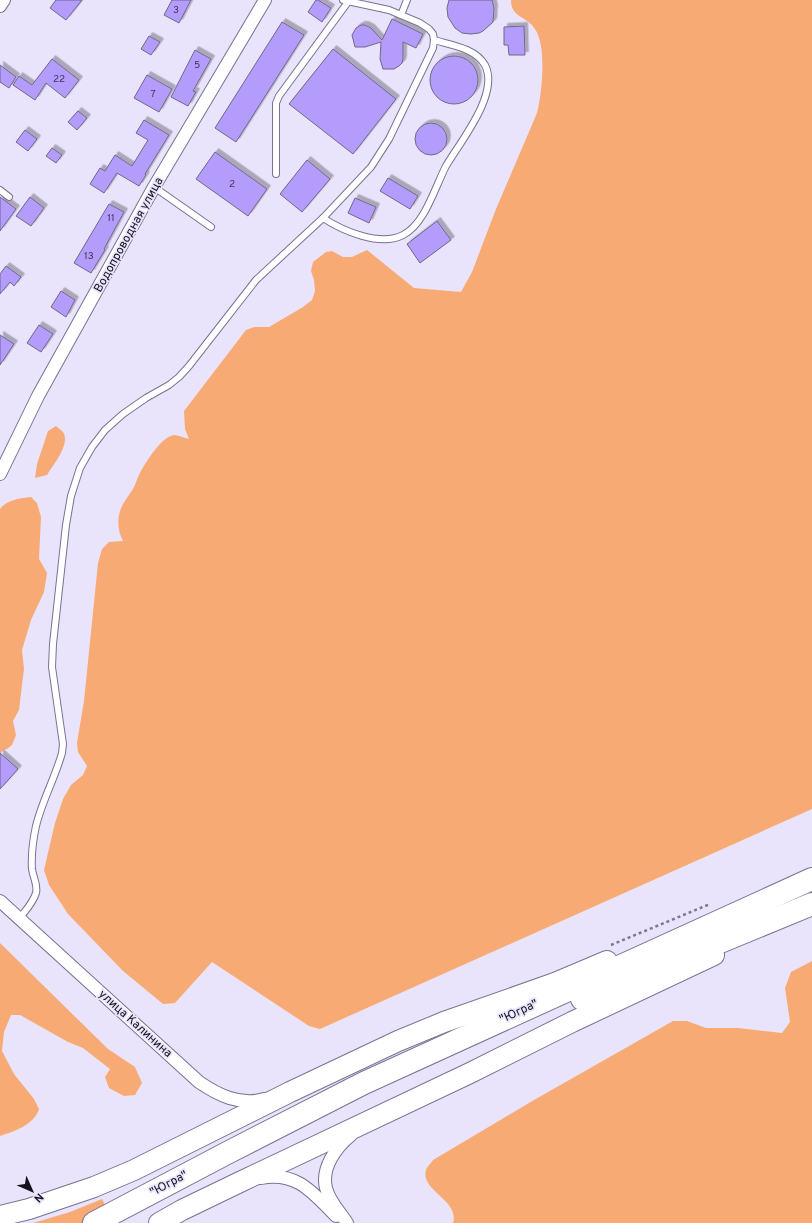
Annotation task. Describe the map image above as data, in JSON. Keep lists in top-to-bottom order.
{
  "streets": {
    "highway": ["\"Югра\""],
    "street": ["Водопроводная улица", "улица Калинина"]
  },
  "house_numbers": [
    "3",
    "5",
    "22",
    "7",
    "2",
    "11",
    "13"
  ],
  "north": "bottom right"
}
